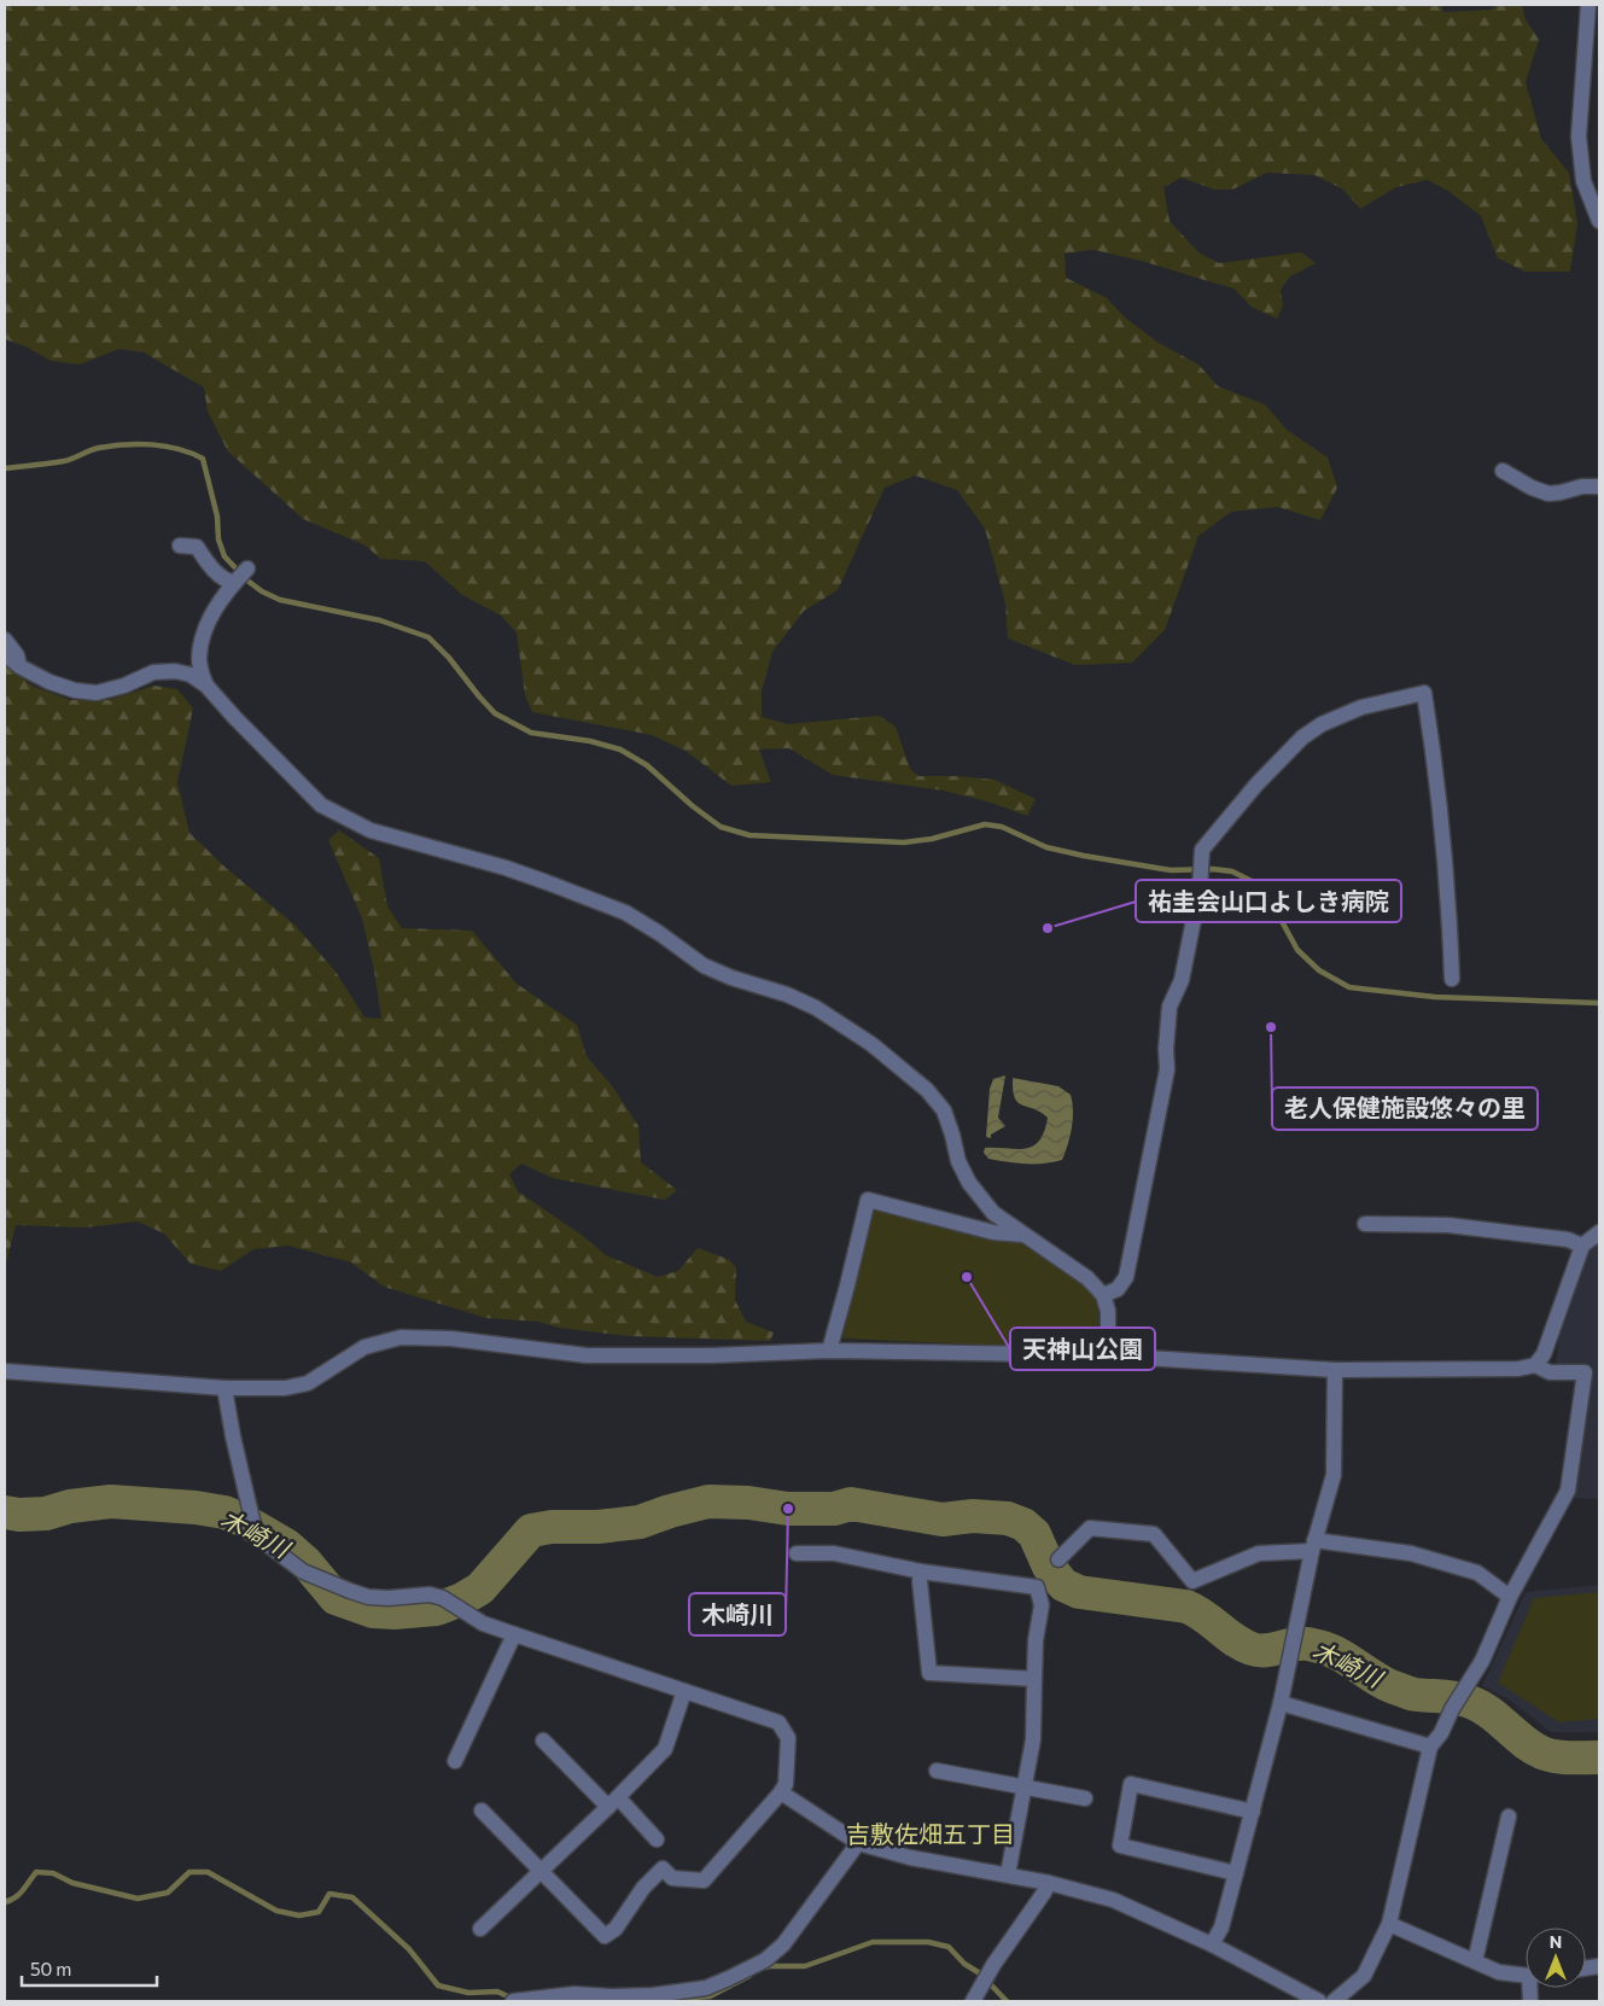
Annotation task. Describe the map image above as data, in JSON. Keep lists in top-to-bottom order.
{
  "districts": ["吉敷佐畑五丁目"],
  "water": ["木崎川"],
  "places": [
    "祐圭会山口よしき病院",
    "老人保健施設悠々の里",
    "天神山公園",
    "木崎川"
  ],
  "scale_bar": "50 m",
  "north": "top"
}
